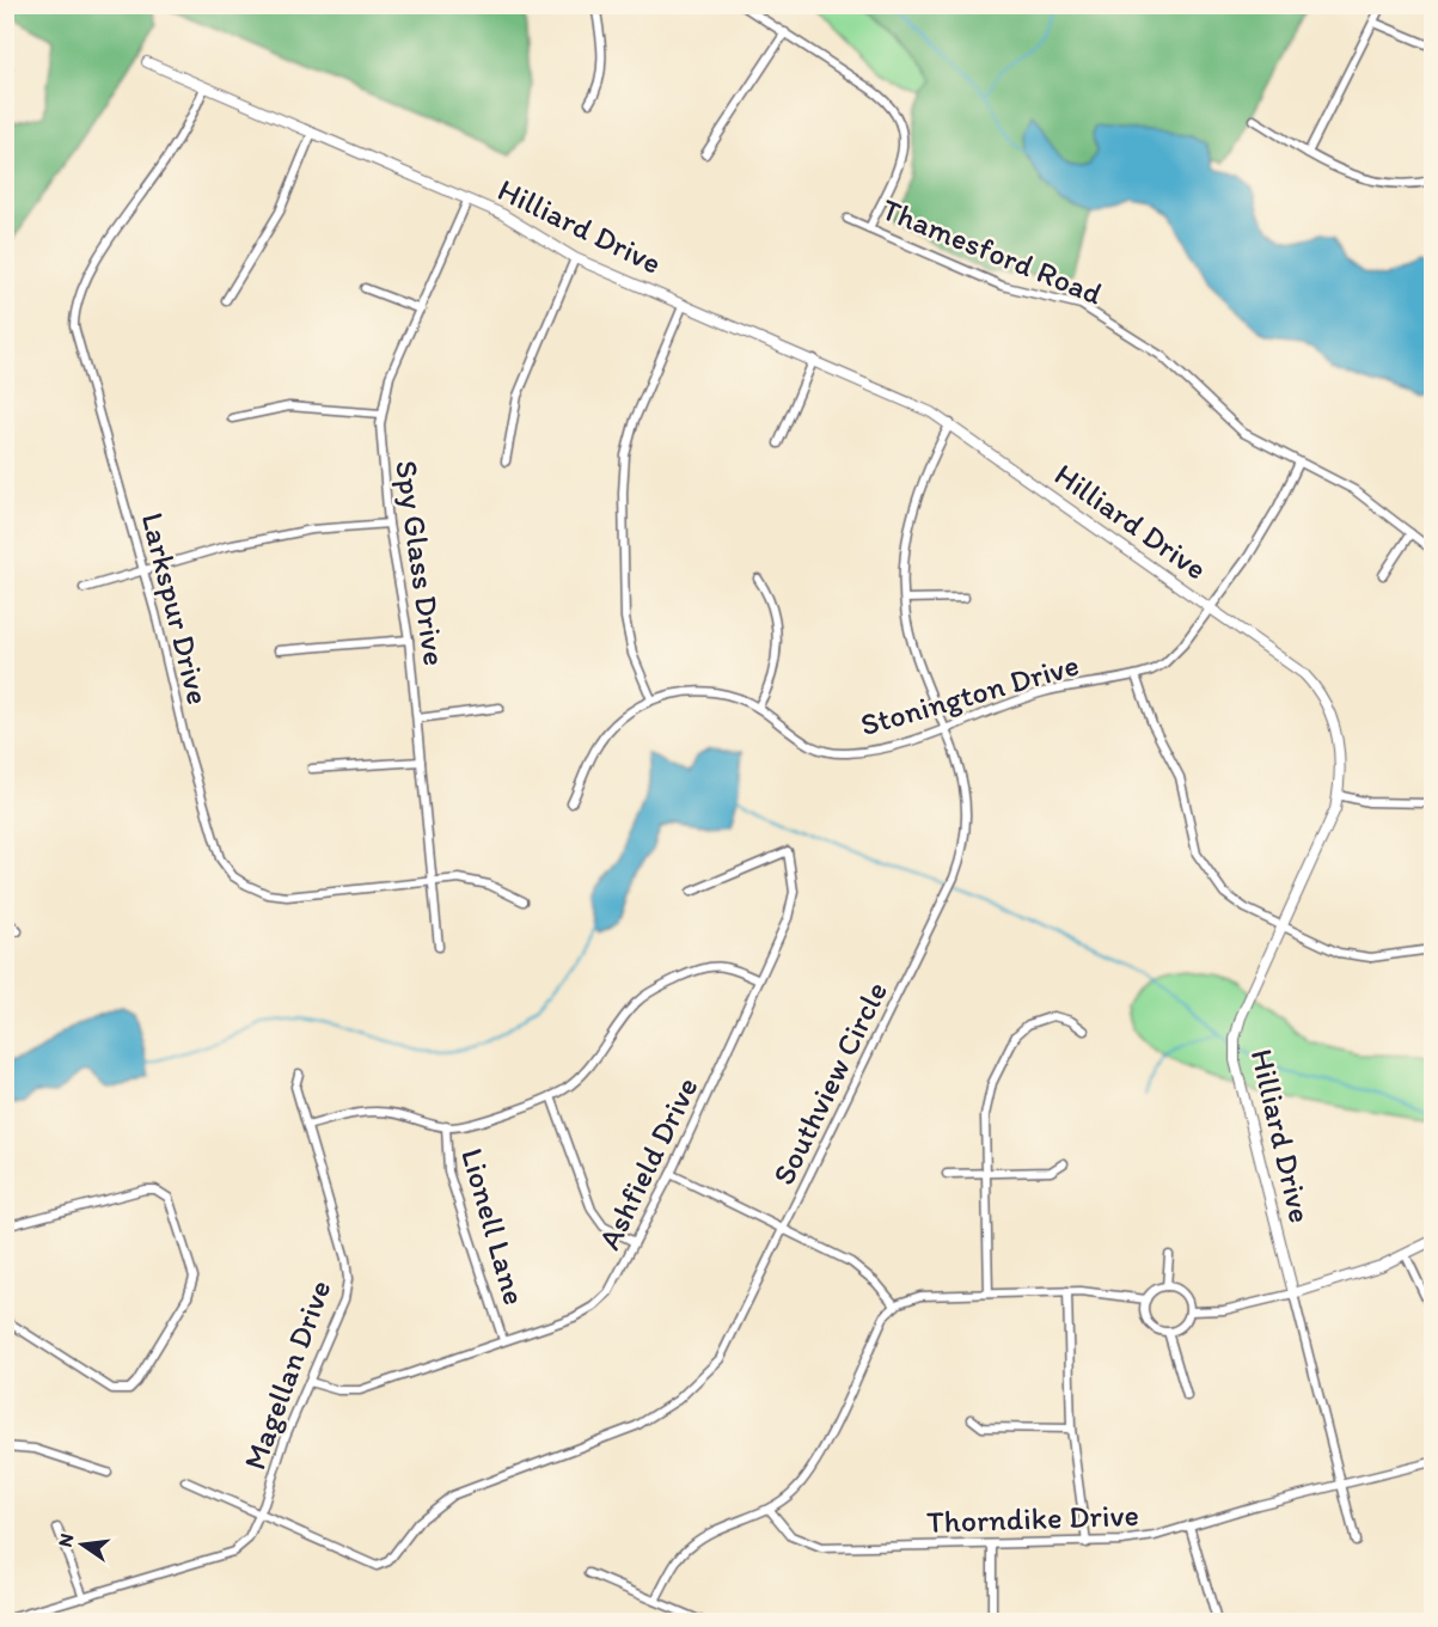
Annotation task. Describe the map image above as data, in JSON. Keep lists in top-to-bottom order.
{
  "streets": {
    "street": [
      "Hilliard Drive",
      "Thamesford Road",
      "Spy Glass Drive",
      "Larkspur Drive",
      "Stonington Drive",
      "Southview Circle",
      "Ashfield Drive",
      "Lionell Lane",
      "Magellan Drive",
      "Thorndike Drive"
    ]
  },
  "crossings": [
    ["Hilliard Drive", "Spy Glass Drive"],
    ["Hilliard Drive", "Larkspur Drive"],
    ["Hilliard Drive", "Stonington Drive"],
    ["Hilliard Drive", "Southview Circle"],
    ["Hilliard Drive", "Thorndike Drive"],
    ["Thamesford Road", "Stonington Drive"],
    ["Spy Glass Drive", "Larkspur Drive"],
    ["Stonington Drive", "Southview Circle"],
    ["Southview Circle", "Magellan Drive"],
    ["Ashfield Drive", "Lionell Lane"],
    ["Ashfield Drive", "Magellan Drive"]
  ],
  "north": "left"
}
